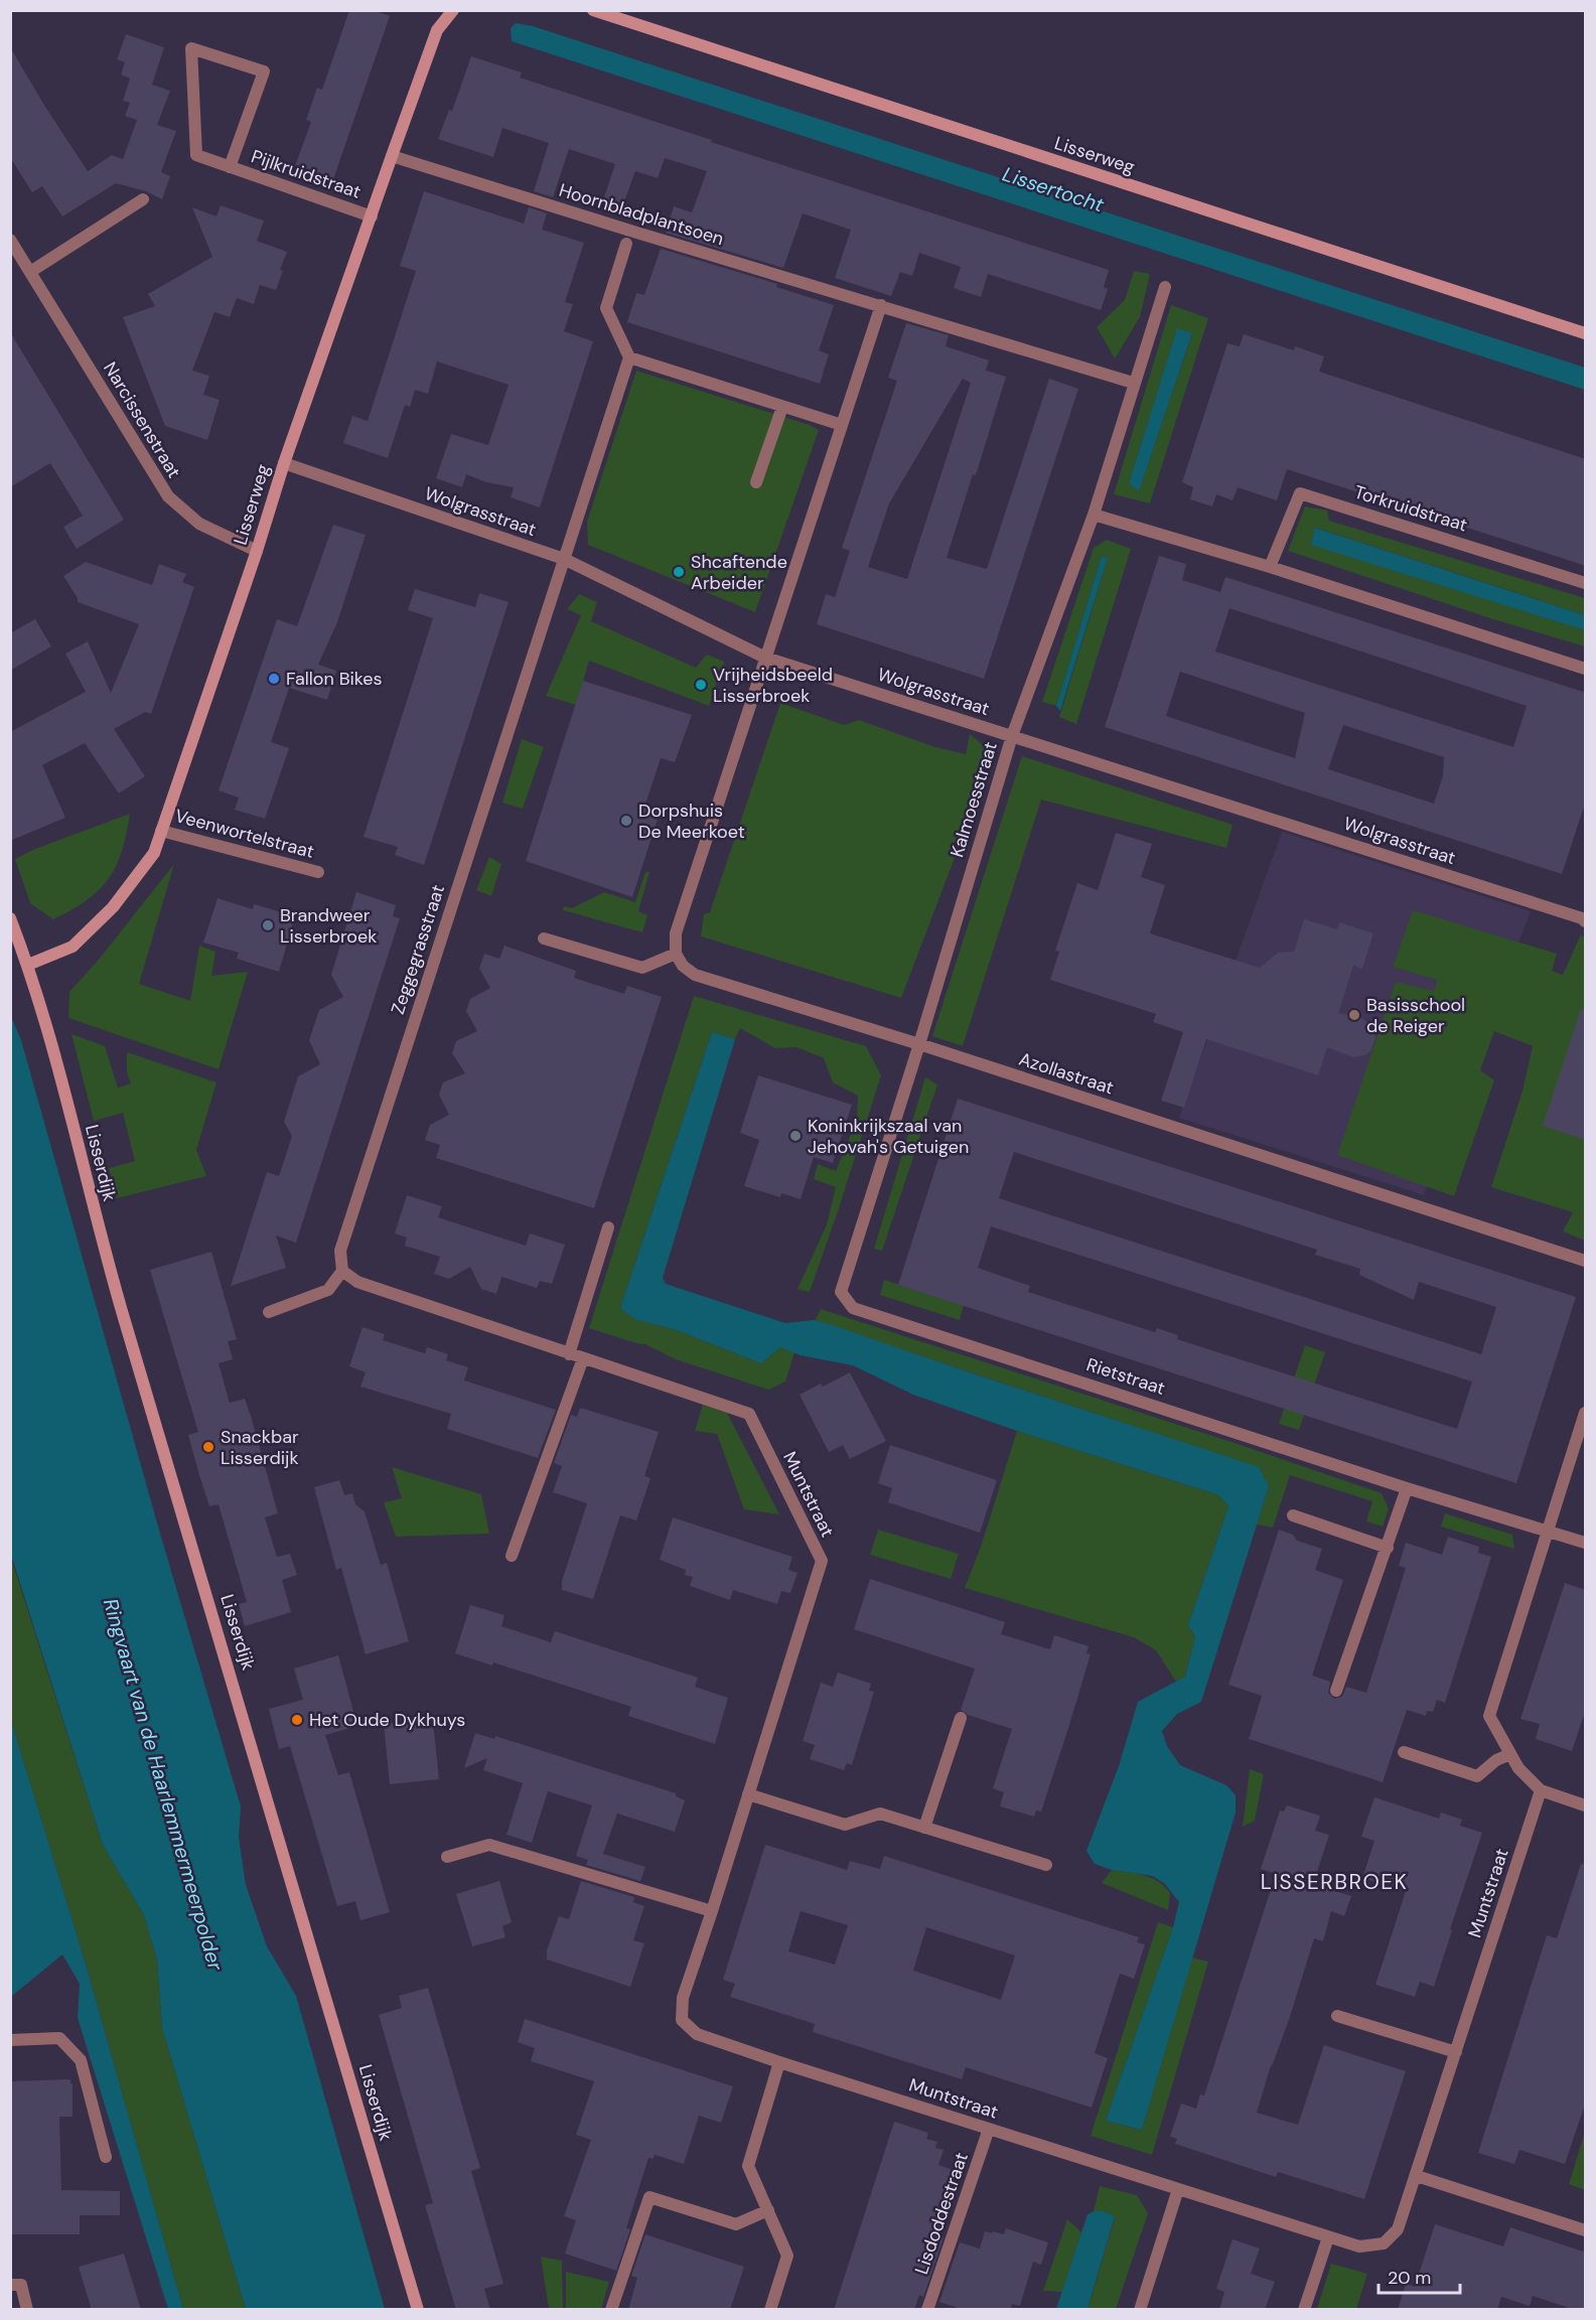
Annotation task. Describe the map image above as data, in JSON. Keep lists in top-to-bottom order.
{
  "streets": {
    "street": [
      "Lisserweg",
      "Pijlkruidstraat",
      "Hoornbladplantsoen",
      "Narcissenstraat",
      "Torkruidstraat",
      "Wolgrasstraat",
      "Kalmoesstraat",
      "Veenwortelstraat",
      "Zeggegrasstraat",
      "Azollastraat",
      "Lisserdijk",
      "Rietstraat",
      "Muntstraat",
      "Lisdoddestraat"
    ]
  },
  "crossings": [
    ["Lisserweg", "Pijlkruidstraat"],
    ["Lisserweg", "Hoornbladplantsoen"],
    ["Lisserweg", "Narcissenstraat"],
    ["Lisserweg", "Wolgrasstraat"],
    ["Lisserweg", "Veenwortelstraat"],
    ["Lisserweg", "Lisserdijk"],
    ["Hoornbladplantsoen", "Kalmoesstraat"],
    ["Wolgrasstraat", "Kalmoesstraat"],
    ["Wolgrasstraat", "Zeggegrasstraat"],
    ["Kalmoesstraat", "Azollastraat"],
    ["Kalmoesstraat", "Rietstraat"],
    ["Zeggegrasstraat", "Muntstraat"],
    ["Muntstraat", "Lisdoddestraat"]
  ],
  "districts": ["LISSERBROEK"],
  "water": ["Lissertocht", "Ringvaart van de Haarlemmermeerpolder"],
  "places": [
    "Shcaftende Arbeider",
    "Fallon Bikes",
    "Vrijheidsbeeld Lisserbroek",
    "Dorpshuis De Meerkoet",
    "Brandweer Lisserbroek",
    "Basisschool de Reiger",
    "Koninkrijkszaal van Jehovah's Getuigen",
    "Snackbar Lisserdijk",
    "Het Oude Dykhuys"
  ],
  "scale_bar": "20 m"
}
